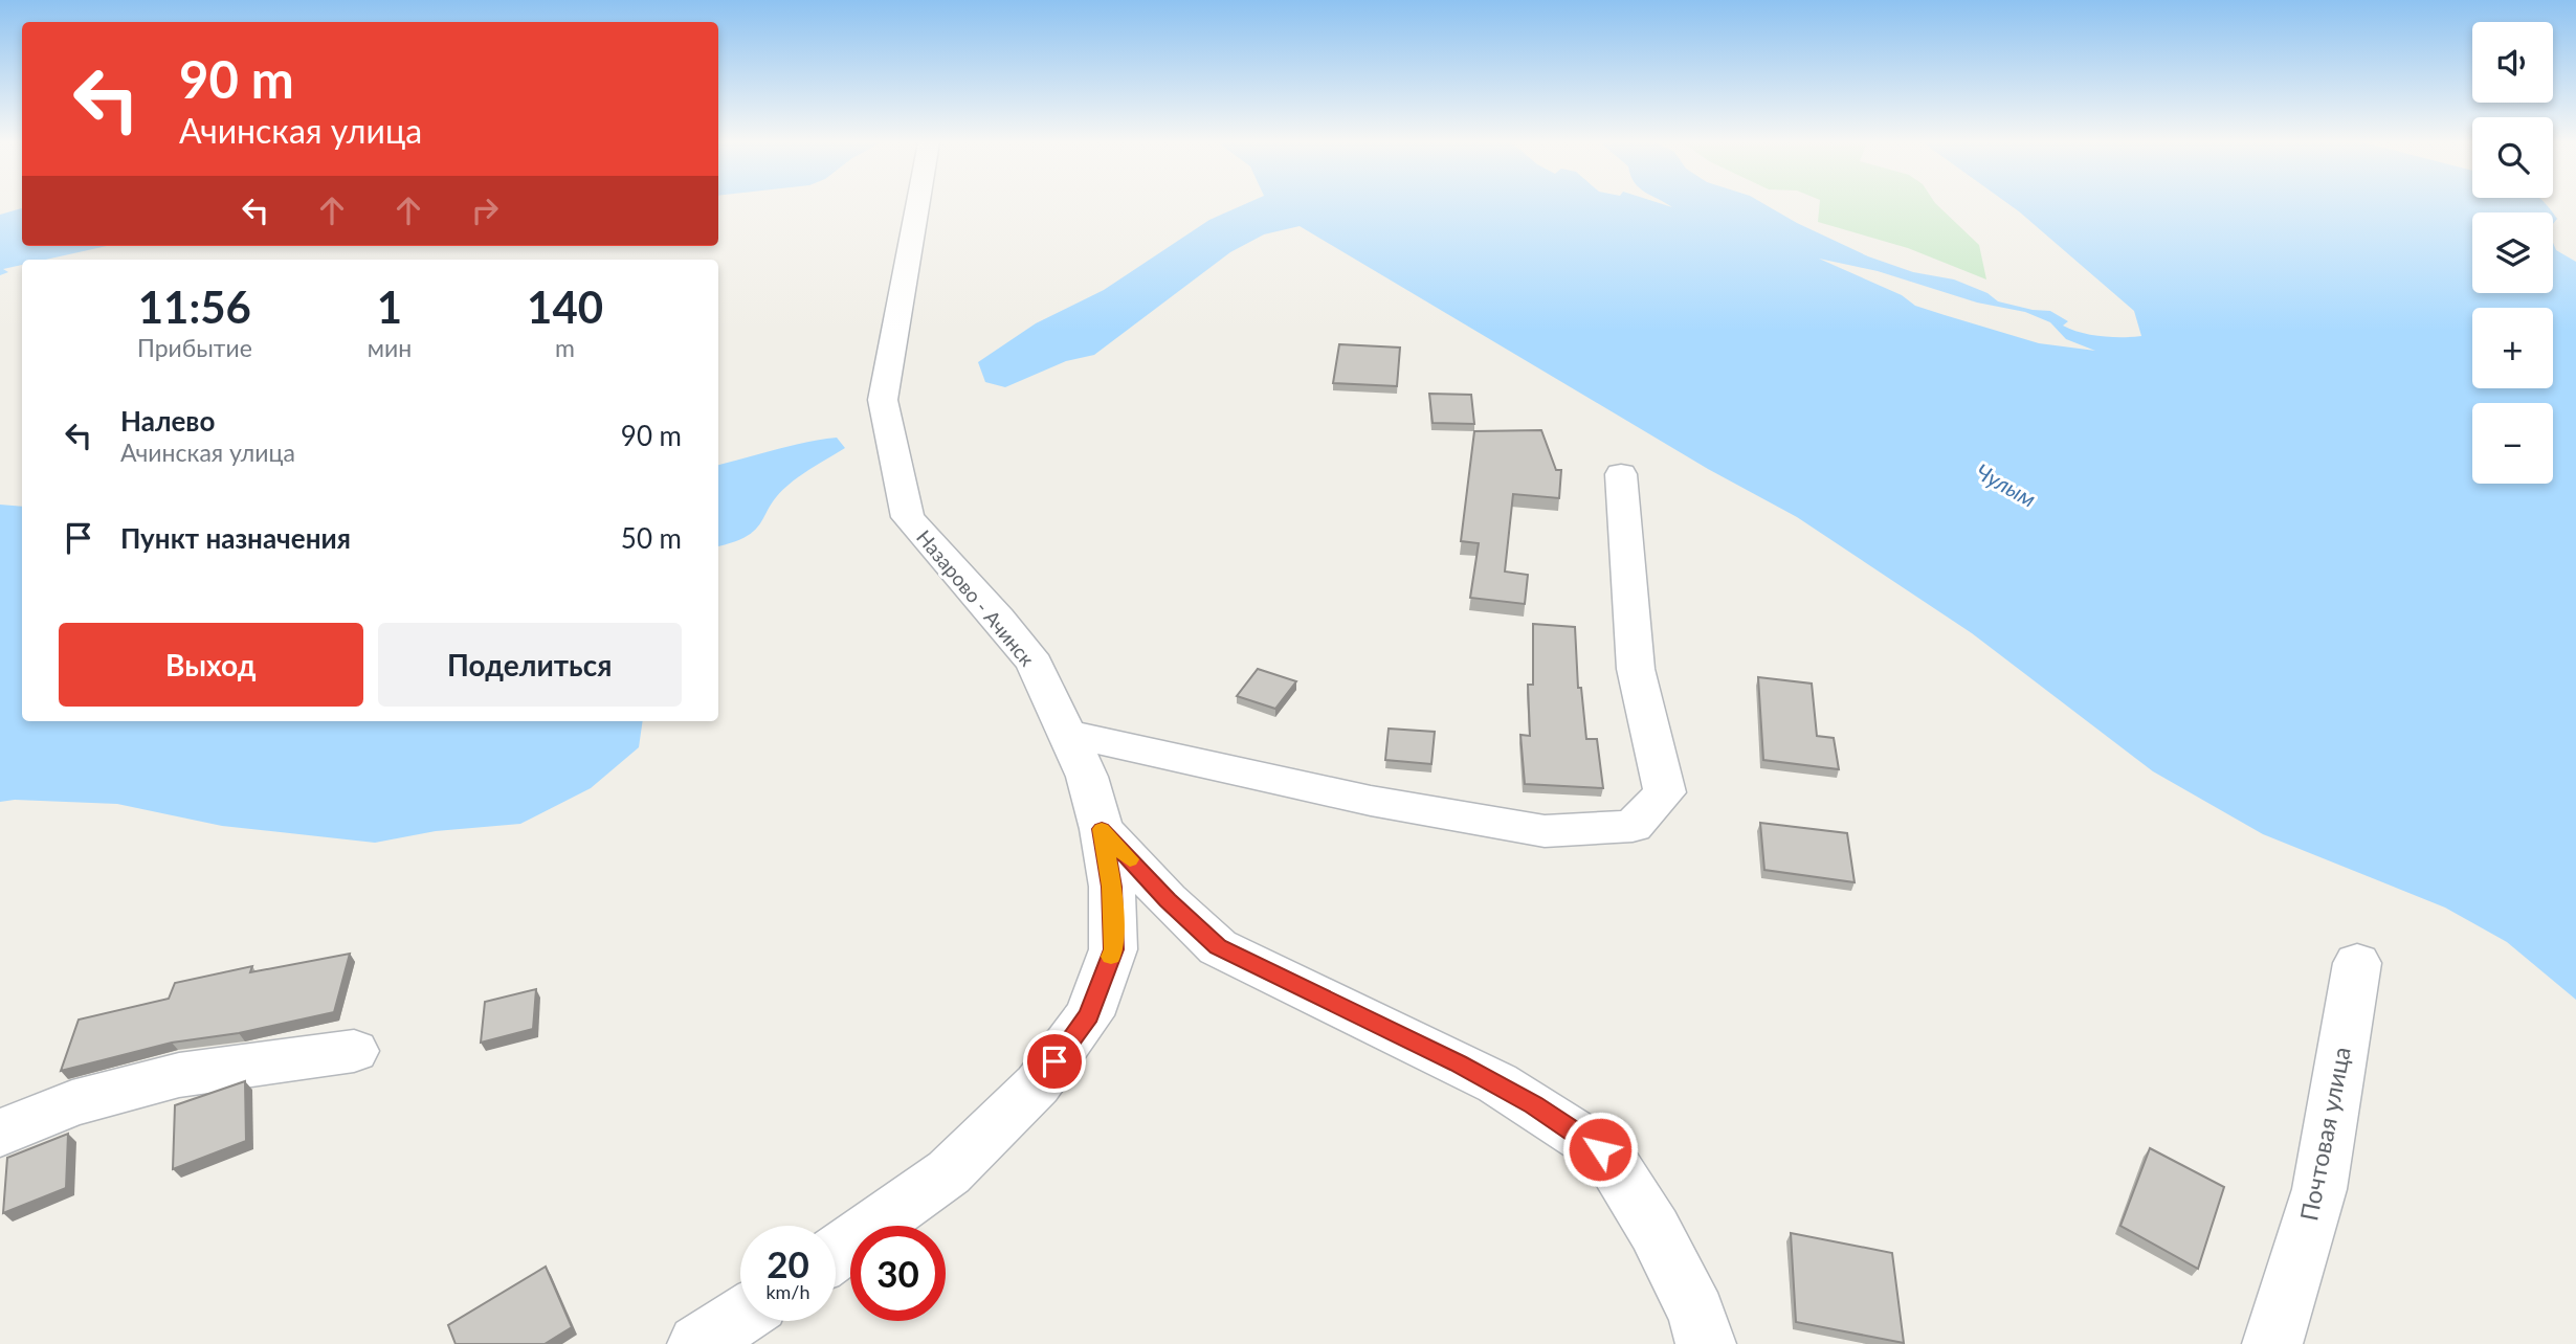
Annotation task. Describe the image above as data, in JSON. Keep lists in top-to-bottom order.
{
  "streets": {
    "street": ["Назарово - Ачинск", "Почтовая улица"]
  },
  "water": ["Чулым"],
  "page": {
    "map_buttons": ["+", "−"],
    "turn": ["90 m", "Ачинская улица"],
    "eta": [
      "11:56",
      "Прибытие",
      "1",
      "мин",
      "140",
      "m"
    ],
    "list": [
      {
        "name": "Налево",
        "note": "Ачинская улица",
        "value": "90 m"
      },
      {
        "name": "Пункт назначения",
        "value": "50 m"
      }
    ],
    "buttons": ["Выход", "Поделиться"],
    "speed": "20 km/h",
    "limit": "30"
  }
}
